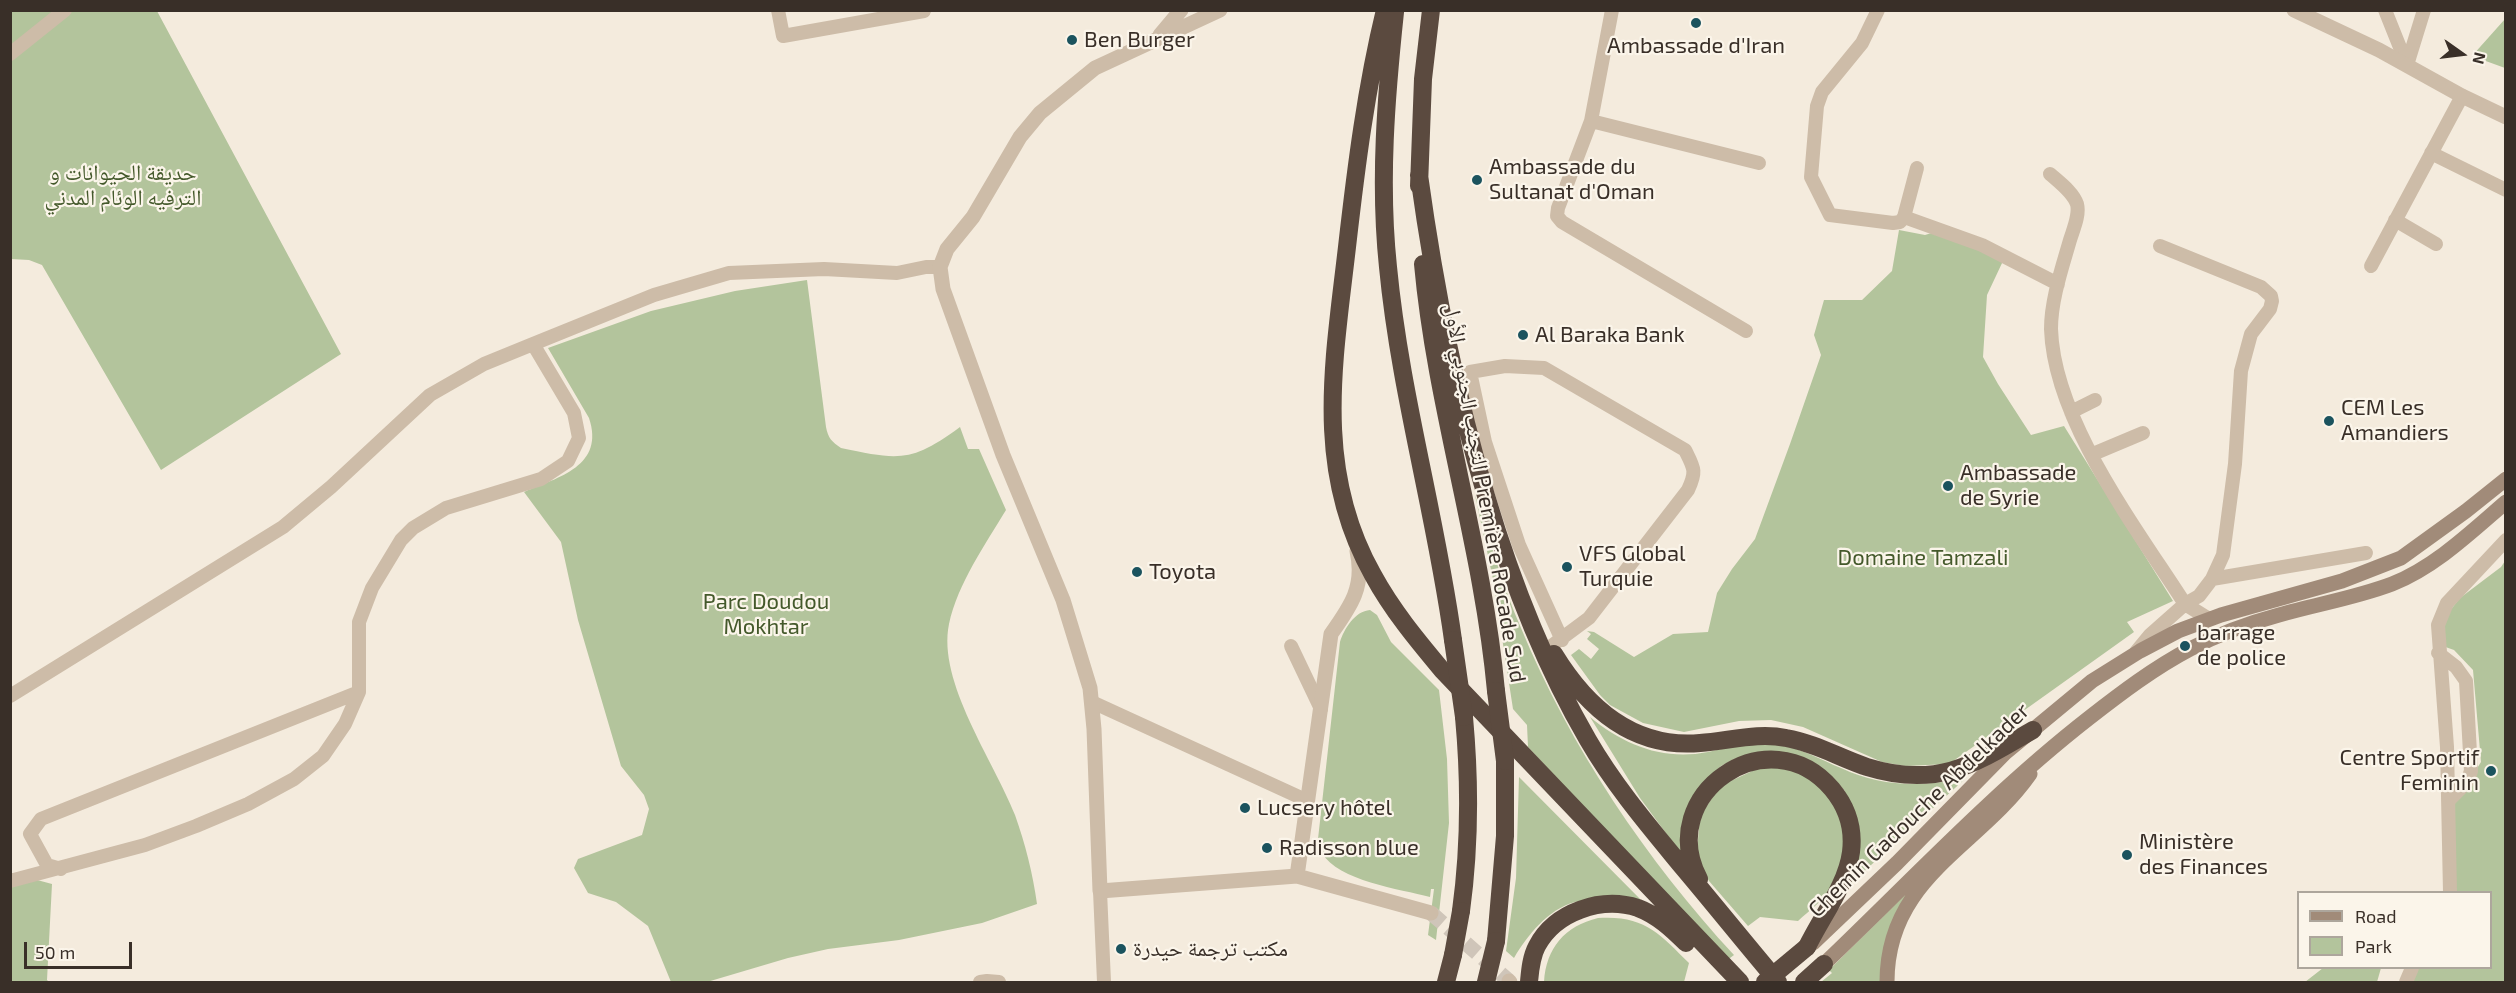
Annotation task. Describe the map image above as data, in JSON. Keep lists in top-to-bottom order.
{
  "streets": {
    "highway": ["التجنب الجنوبي الأول Première Rocade Sud"],
    "main road": ["Chemin Gadouche Abdelkader"]
  },
  "parks": ["حديقة الحيوانات و الترفيه الوئام المدني", "Domaine Tamzali", "Parc Doudou Mokhtar"],
  "places": [
    "Ambassade d'Iran",
    "Ben Burger",
    "Ambassade du Sultanat d'Oman",
    "Al Baraka Bank",
    "CEM Les Amandiers",
    "Ambassade de Syrie",
    "VFS Global Turquie",
    "Toyota",
    "barrage de police",
    "Centre Sportif Feminin",
    "Lucsery hôtel",
    "Radisson blue",
    "Ministère des Finances",
    "مكتب ترجمة حيدرة"
  ],
  "legend": ["Road", "Park"],
  "scale_bar": "50 m",
  "north": "right"
}
